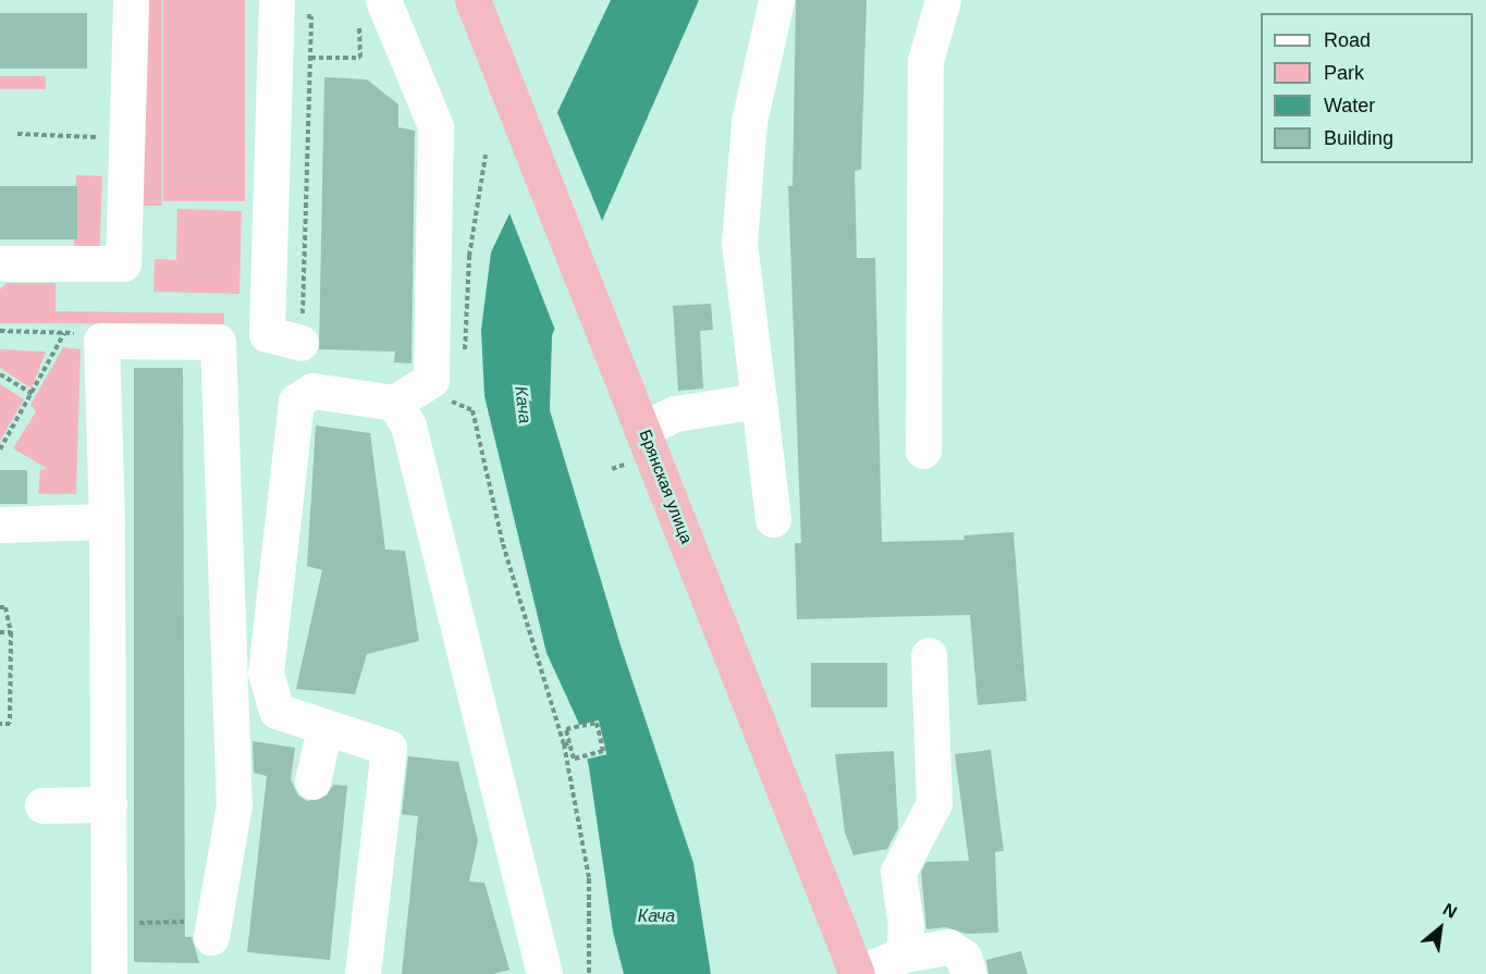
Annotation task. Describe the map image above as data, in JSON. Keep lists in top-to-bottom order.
{
  "streets": {
    "highway": ["Брянская улица"]
  },
  "water": ["Кача"],
  "legend": [
    "Road",
    "Park",
    "Water",
    "Building"
  ],
  "north": "top right"
}
